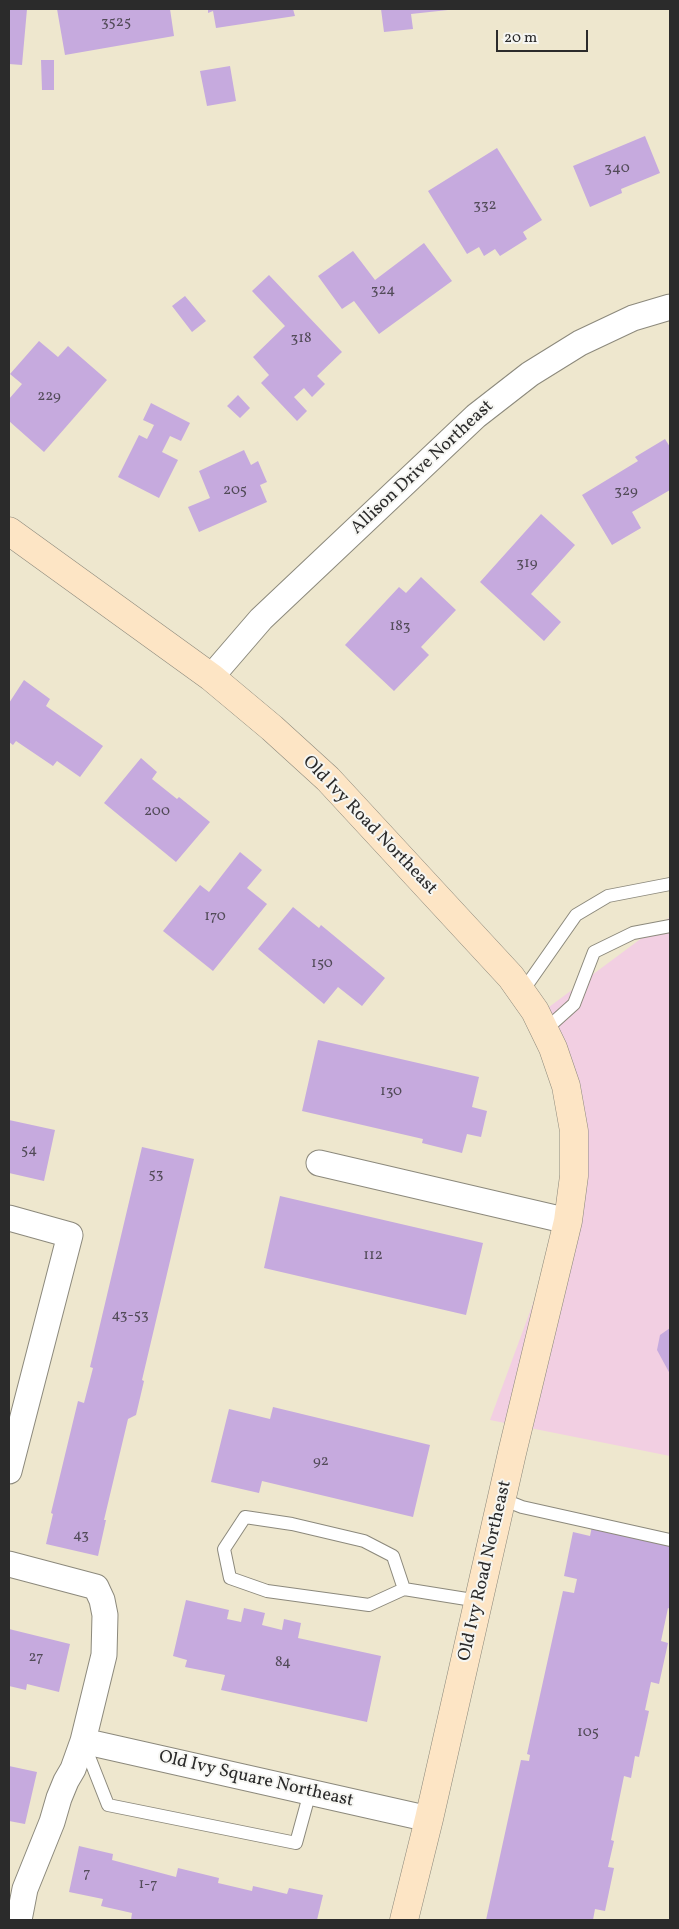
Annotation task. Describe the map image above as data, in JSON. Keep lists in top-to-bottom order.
{
  "streets": {
    "street": ["Allison Drive Northeast", "Old Ivy Road Northeast", "Old Ivy Square Northeast"]
  },
  "crossings": [
    ["Allison Drive Northeast", "Old Ivy Road Northeast"],
    ["Old Ivy Road Northeast", "Old Ivy Square Northeast"]
  ],
  "house_numbers": [
    "3525",
    "340",
    "332",
    "324",
    "318",
    "229",
    "205",
    "329",
    "319",
    "183",
    "200",
    "170",
    "150",
    "130",
    "54",
    "53",
    "112",
    "43-53",
    "92",
    "43",
    "27",
    "84",
    "105",
    "7",
    "1-7"
  ],
  "scale_bar": "20 m"
}
